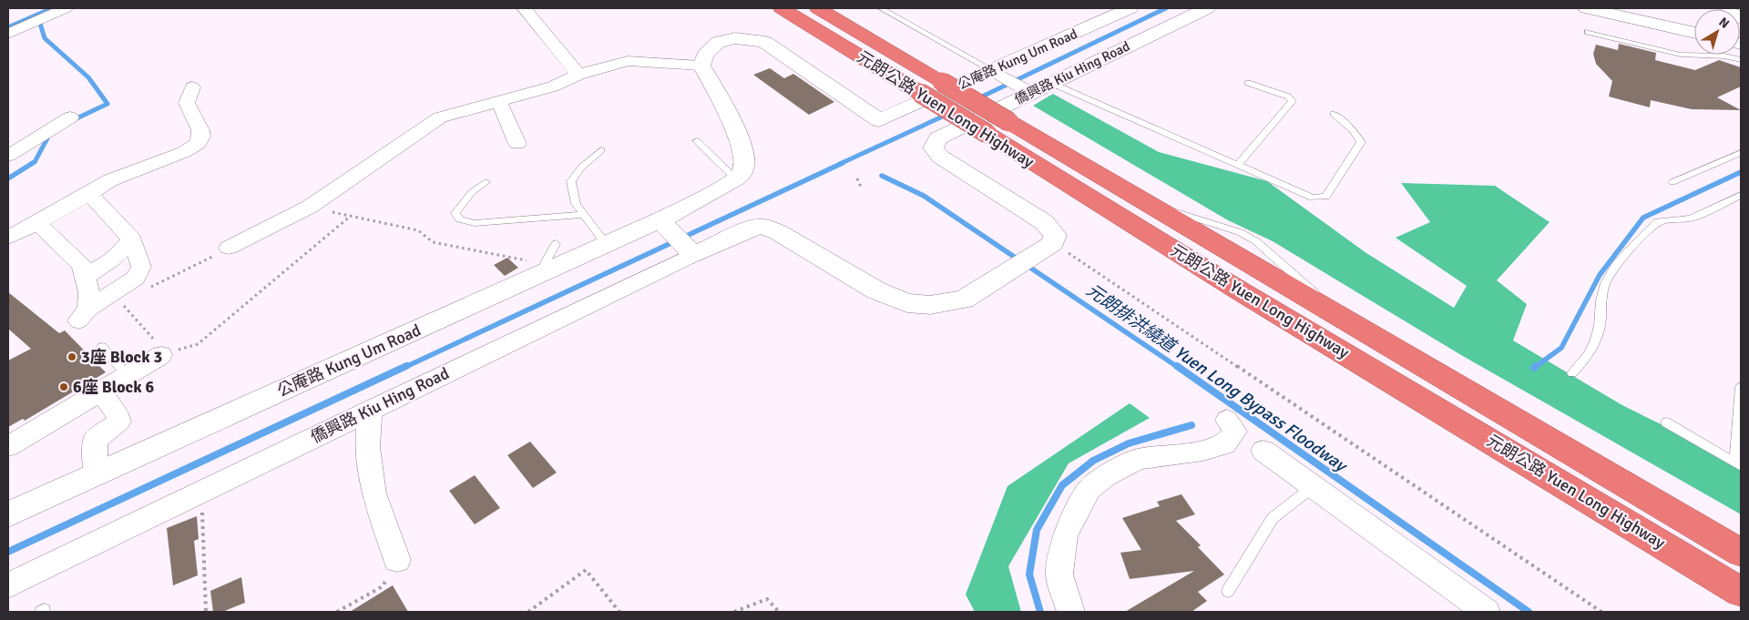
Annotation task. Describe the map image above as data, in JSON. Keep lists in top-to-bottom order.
{
  "streets": {
    "highway": ["元朗公路 Yuen Long Highway"],
    "street": ["公庵路 Kung Um Road", "僑興路 Kiu Hing Road"]
  },
  "water": ["元朗排洪繞道 Yuen Long Bypass Floodway"],
  "places": ["3座 Block 3", "6座 Block 6"],
  "north": "top right"
}
